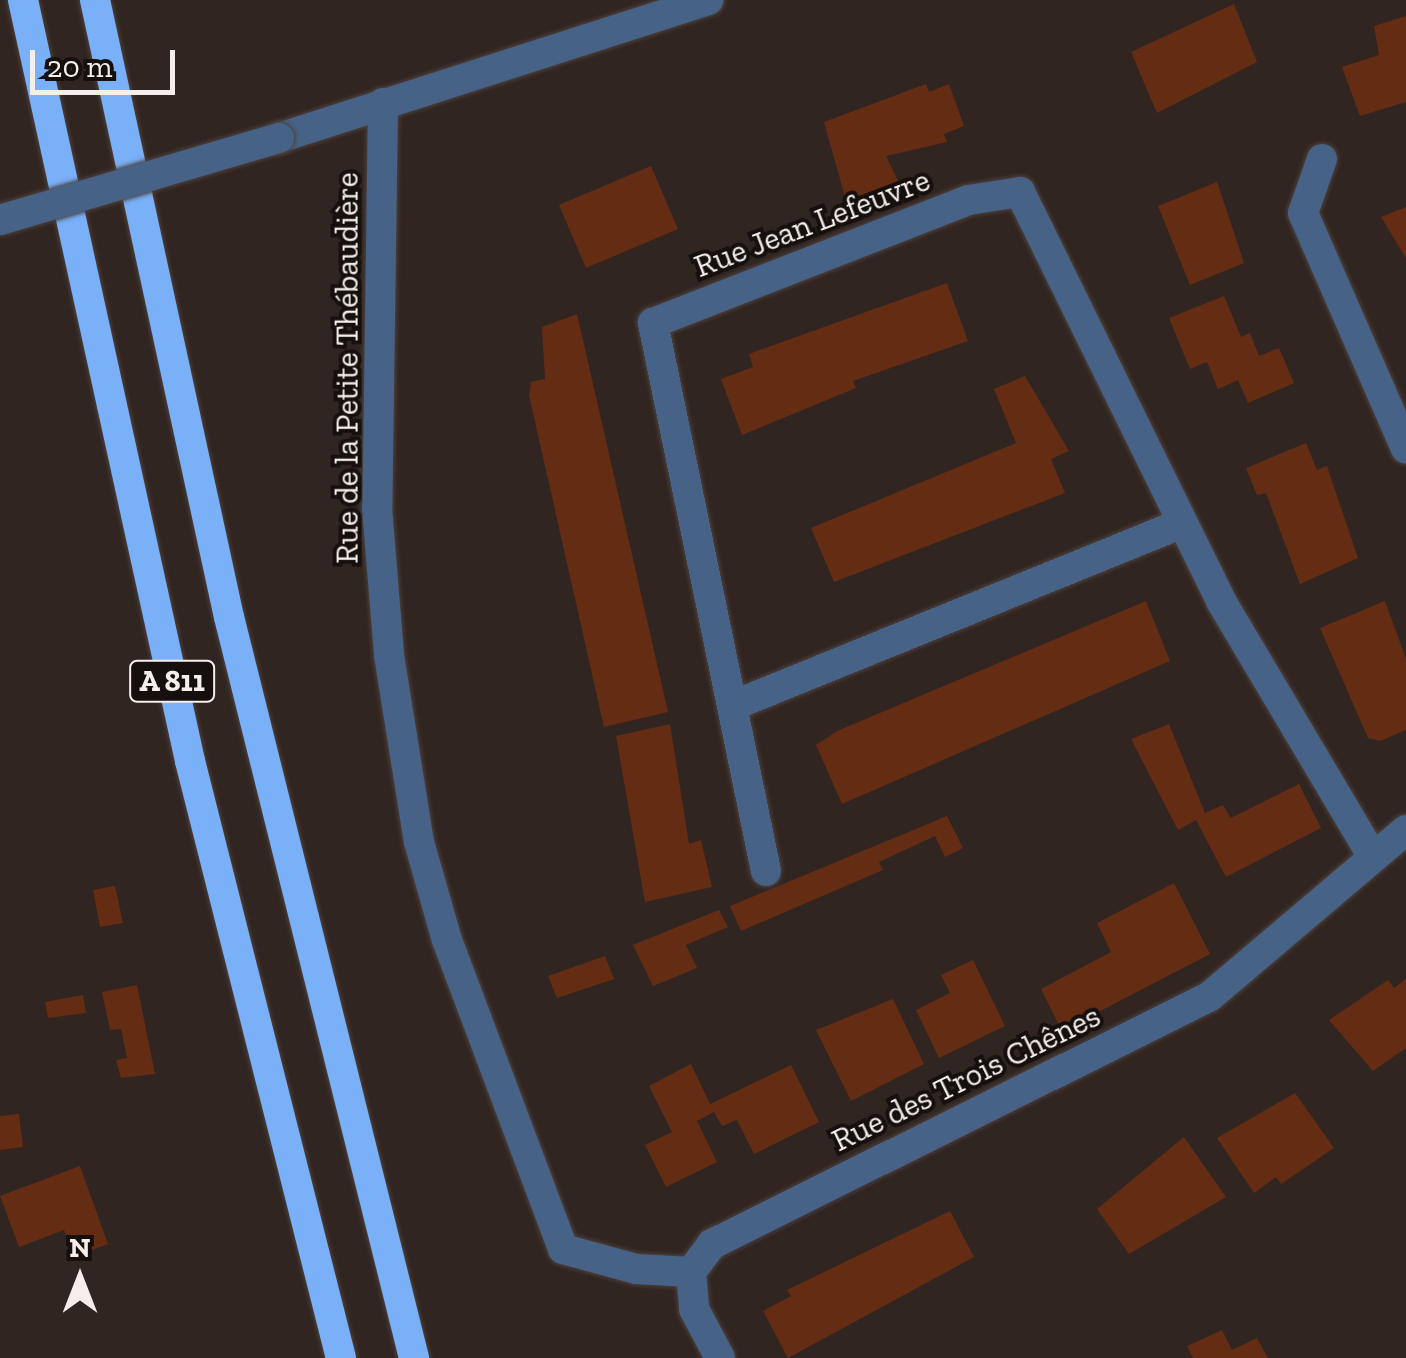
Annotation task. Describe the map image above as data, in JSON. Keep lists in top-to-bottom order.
{
  "streets": {
    "highway": ["A 811"],
    "street": ["Rue Jean Lefeuvre", "Rue de la Petite Thébaudière", "Rue des Trois Chênes"]
  },
  "crossings": [
    ["Rue Jean Lefeuvre", "Rue des Trois Chênes"],
    ["Rue de la Petite Thébaudière", "Rue des Trois Chênes"]
  ],
  "scale_bar": "20 m",
  "north": "top"
}
